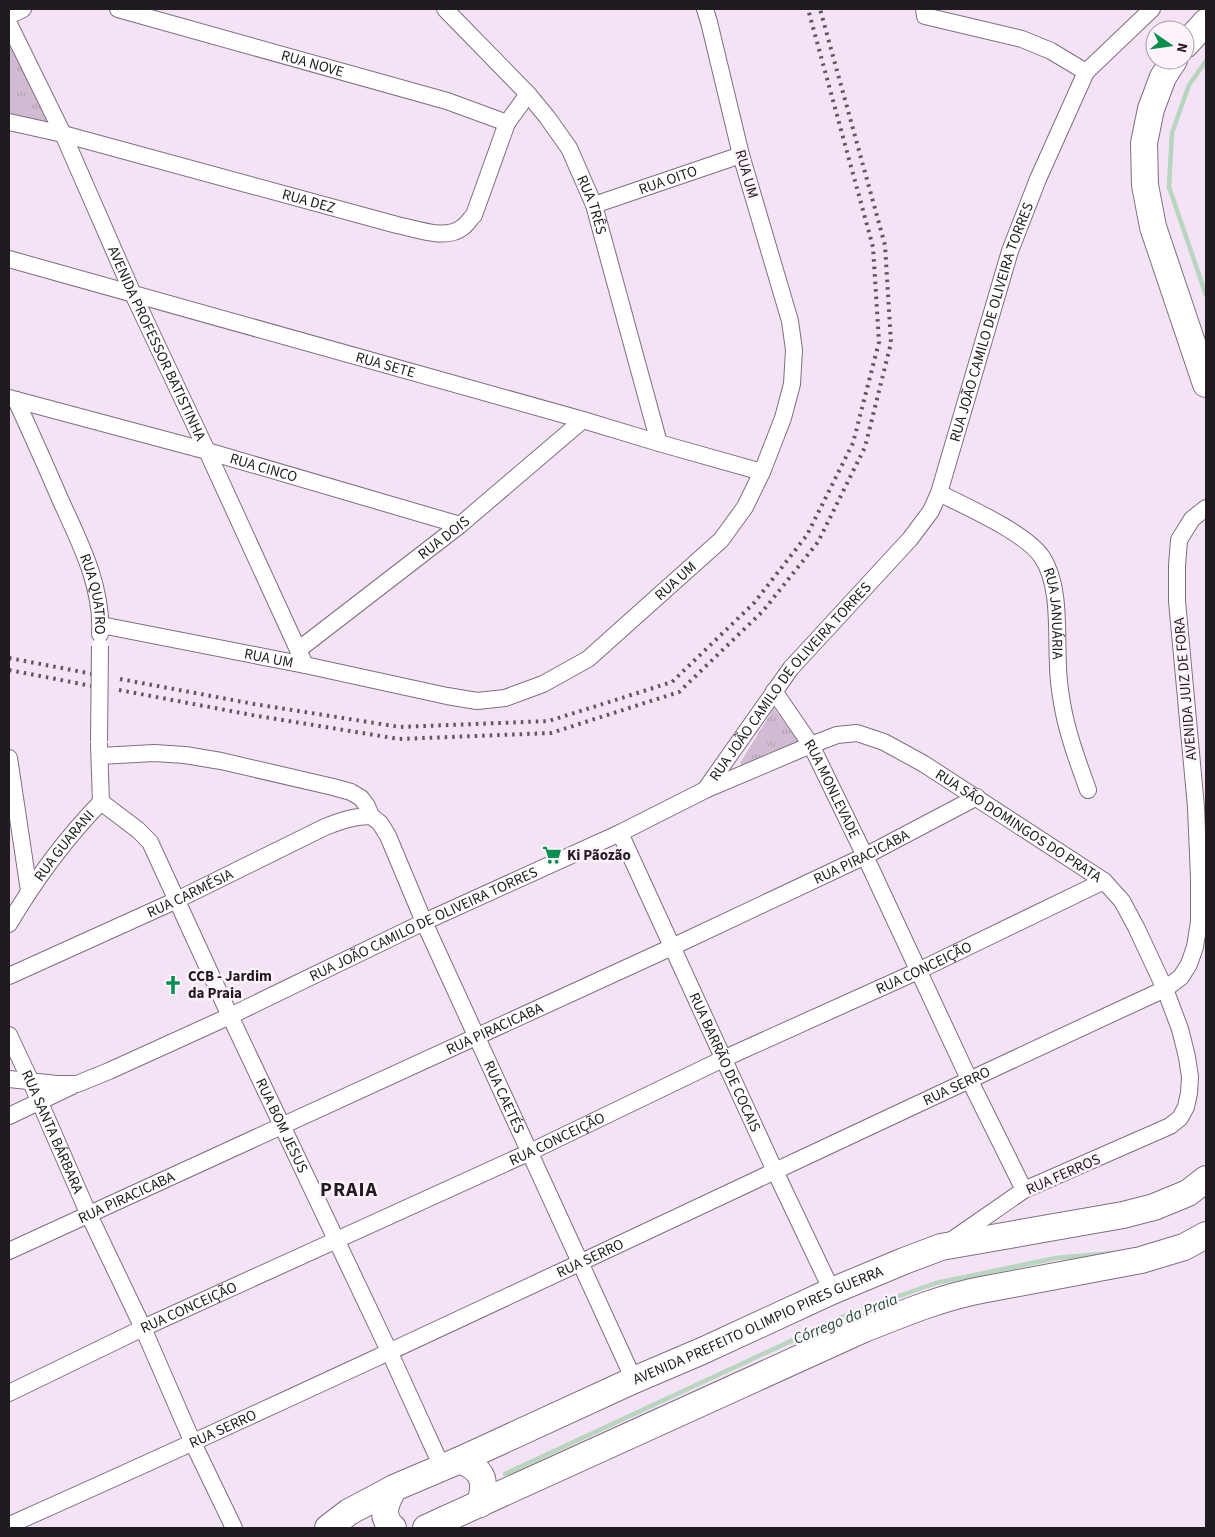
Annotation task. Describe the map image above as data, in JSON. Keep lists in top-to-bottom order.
{
  "streets": {
    "main road": ["AVENIDA PREFEITO OLIMPIO PIRES GUERRA"],
    "street": [
      "RUA NOVE",
      "RUA UM",
      "RUA OITO",
      "RUA DEZ",
      "RUA TRÊS",
      "RUA JOÃO CAMILO DE OLIVEIRA TORRES",
      "AVENIDA PROFESSOR BATISTINHA",
      "RUA SETE",
      "RUA CINCO",
      "RUA DOIS",
      "RUA QUATRO",
      "RUA JANUÁRIA",
      "AVENIDA JUIZ DE FORA",
      "RUA MONLEVADE",
      "RUA SÃO DOMINGOS DO PRATA",
      "RUA GUARANI",
      "RUA PIRACICABA",
      "RUA CARMÉSIA",
      "RUA CONCEIÇÃO",
      "RUA BARRÃO DE COCAIS",
      "RUA SERRO",
      "RUA CAETÉS",
      "RUA BOM JESUS",
      "RUA SANTA BÁRBARA",
      "RUA FERROS"
    ]
  },
  "crossings": [
    ["RUA NOVE", "RUA DEZ"],
    ["RUA UM", "RUA OITO"],
    ["RUA UM", "AVENIDA PROFESSOR BATISTINHA"],
    ["RUA UM", "RUA SETE"],
    ["RUA UM", "RUA QUATRO"],
    ["RUA OITO", "RUA TRÊS"],
    ["RUA DEZ", "RUA TRÊS"],
    ["RUA DEZ", "AVENIDA PROFESSOR BATISTINHA"],
    ["RUA TRÊS", "RUA SETE"],
    ["RUA JOÃO CAMILO DE OLIVEIRA TORRES", "RUA JANUÁRIA"],
    ["RUA JOÃO CAMILO DE OLIVEIRA TORRES", "RUA MONLEVADE"],
    ["RUA JOÃO CAMILO DE OLIVEIRA TORRES", "RUA SÃO DOMINGOS DO PRATA"],
    ["RUA JOÃO CAMILO DE OLIVEIRA TORRES", "RUA BARRÃO DE COCAIS"],
    ["RUA JOÃO CAMILO DE OLIVEIRA TORRES", "RUA CAETÉS"],
    ["RUA JOÃO CAMILO DE OLIVEIRA TORRES", "RUA BOM JESUS"],
    ["RUA JOÃO CAMILO DE OLIVEIRA TORRES", "RUA SANTA BÁRBARA"],
    ["AVENIDA PROFESSOR BATISTINHA", "RUA SETE"],
    ["AVENIDA PROFESSOR BATISTINHA", "RUA CINCO"],
    ["AVENIDA PROFESSOR BATISTINHA", "RUA DOIS"],
    ["RUA SETE", "RUA DOIS"],
    ["RUA CINCO", "RUA DOIS"],
    ["RUA CINCO", "RUA QUATRO"],
    ["RUA QUATRO", "RUA GUARANI"],
    ["RUA QUATRO", "RUA CAETÉS"],
    ["RUA QUATRO", "RUA BOM JESUS"],
    ["AVENIDA JUIZ DE FORA", "RUA SÃO DOMINGOS DO PRATA"],
    ["AVENIDA JUIZ DE FORA", "RUA SERRO"],
    ["RUA MONLEVADE", "RUA SÃO DOMINGOS DO PRATA"],
    ["RUA MONLEVADE", "RUA PIRACICABA"],
    ["RUA MONLEVADE", "RUA CONCEIÇÃO"],
    ["RUA MONLEVADE", "RUA SERRO"],
    ["RUA MONLEVADE", "RUA FERROS"],
    ["RUA SÃO DOMINGOS DO PRATA", "RUA PIRACICABA"],
    ["RUA SÃO DOMINGOS DO PRATA", "RUA CONCEIÇÃO"],
    ["RUA SÃO DOMINGOS DO PRATA", "RUA SERRO"],
    ["RUA SÃO DOMINGOS DO PRATA", "RUA FERROS"],
    ["RUA GUARANI", "RUA BOM JESUS"],
    ["RUA PIRACICABA", "RUA BARRÃO DE COCAIS"],
    ["RUA PIRACICABA", "RUA CAETÉS"],
    ["RUA PIRACICABA", "RUA BOM JESUS"],
    ["RUA PIRACICABA", "RUA SANTA BÁRBARA"],
    ["RUA CARMÉSIA", "RUA CAETÉS"],
    ["RUA CARMÉSIA", "RUA BOM JESUS"],
    ["RUA CONCEIÇÃO", "RUA BARRÃO DE COCAIS"],
    ["RUA CONCEIÇÃO", "RUA CAETÉS"],
    ["RUA CONCEIÇÃO", "RUA BOM JESUS"],
    ["RUA CONCEIÇÃO", "RUA SANTA BÁRBARA"],
    ["RUA BARRÃO DE COCAIS", "RUA SERRO"],
    ["RUA BARRÃO DE COCAIS", "AVENIDA PREFEITO OLIMPIO PIRES GUERRA"],
    ["RUA SERRO", "RUA CAETÉS"],
    ["RUA SERRO", "RUA BOM JESUS"],
    ["RUA SERRO", "RUA SANTA BÁRBARA"],
    ["RUA CAETÉS", "AVENIDA PREFEITO OLIMPIO PIRES GUERRA"],
    ["RUA BOM JESUS", "AVENIDA PREFEITO OLIMPIO PIRES GUERRA"],
    ["RUA FERROS", "AVENIDA PREFEITO OLIMPIO PIRES GUERRA"]
  ],
  "districts": ["PRAIA"],
  "water": ["Córrego da Praia"],
  "places": {
    "supermarket": ["Ki Pãozão"],
    "church": ["CCB - Jardim da Praia"]
  },
  "north": "right"
}
